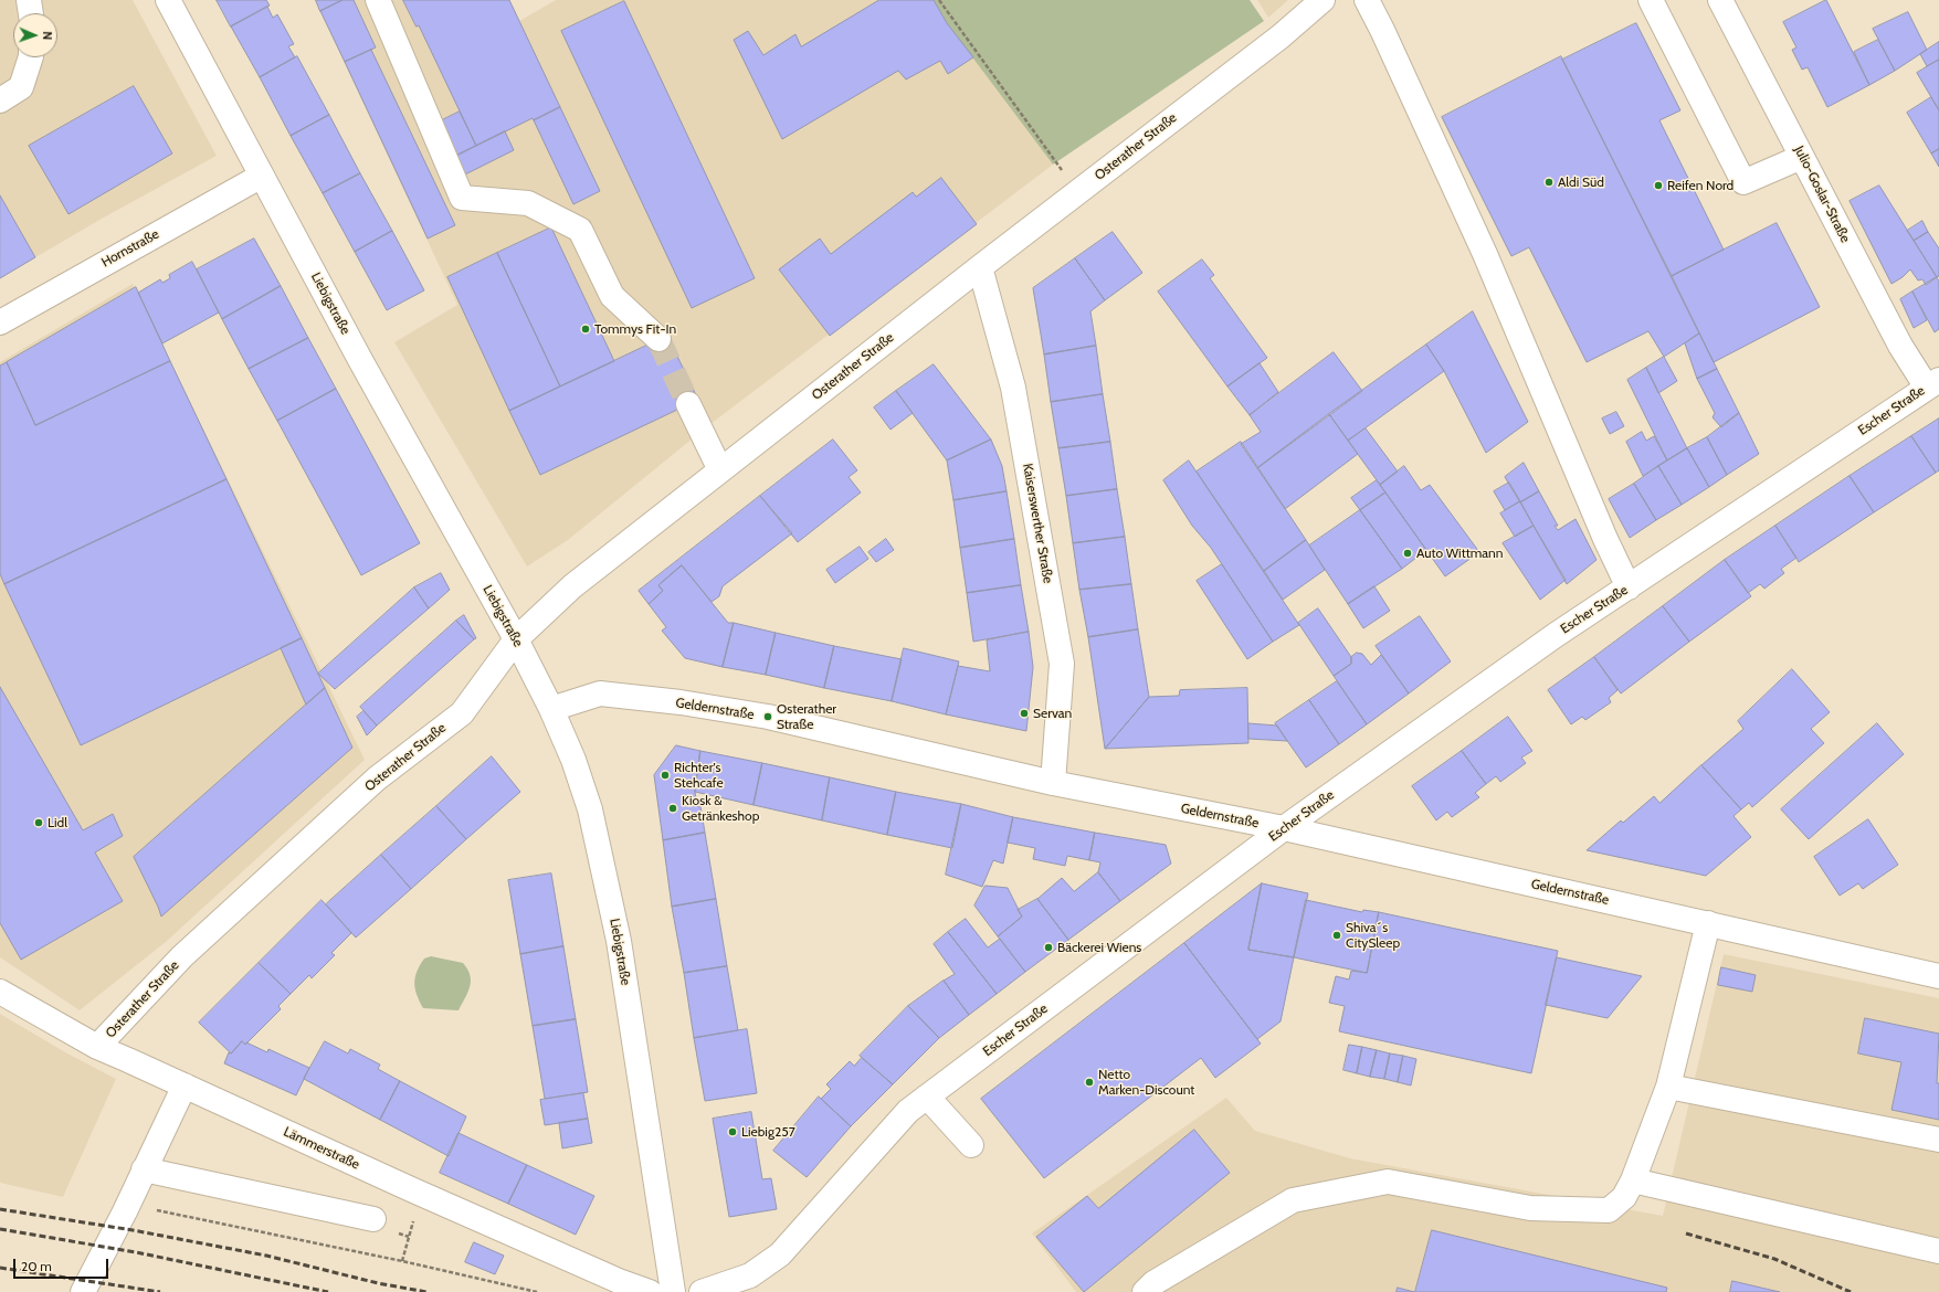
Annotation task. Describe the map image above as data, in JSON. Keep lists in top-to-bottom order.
{
  "streets": {
    "street": [
      "Osterather Straße",
      "Julio-Goslar-Straße",
      "Hornstraße",
      "Liebigstraße",
      "Escher Straße",
      "Kaiserswerther Straße",
      "Geldernstraße",
      "Lämmerstraße"
    ]
  },
  "crossings": [
    ["Osterather Straße", "Liebigstraße"],
    ["Osterather Straße", "Kaiserswerther Straße"],
    ["Osterather Straße", "Lämmerstraße"],
    ["Julio-Goslar-Straße", "Escher Straße"],
    ["Hornstraße", "Liebigstraße"],
    ["Liebigstraße", "Geldernstraße"],
    ["Escher Straße", "Geldernstraße"],
    ["Kaiserswerther Straße", "Geldernstraße"]
  ],
  "places": [
    "Aldi Süd",
    "Reifen Nord",
    "Tommys Fit-In",
    "Auto Wittmann",
    "Servan",
    "Osterather Straße",
    "Richter's Stehcafe",
    "Kiosk & Getränkeshop",
    "Lidl",
    "Shiva´s CitySleep",
    "Bäckerei Wiens",
    "Netto Marken-Discount",
    "Liebig257"
  ],
  "scale_bar": "20 m",
  "north": "right"
}
